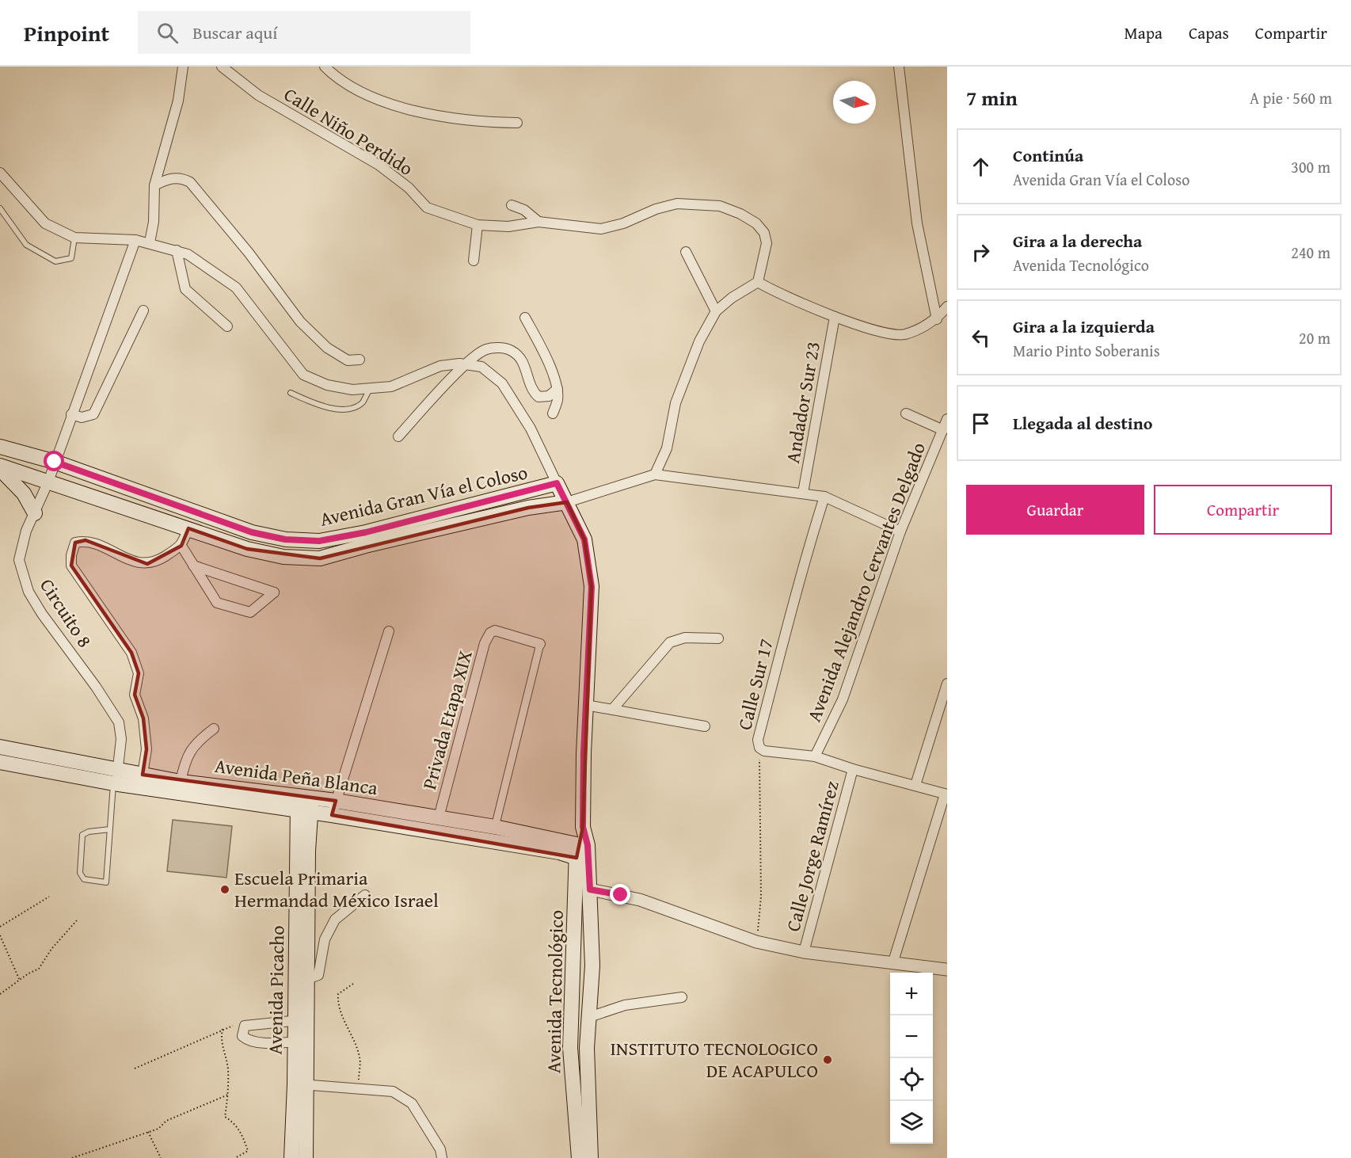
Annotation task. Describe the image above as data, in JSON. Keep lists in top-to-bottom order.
{
  "streets": {
    "main road": [
      "Avenida Gran Vía el Coloso",
      "Avenida Peña Blanca",
      "Avenida Picacho",
      "Avenida Tecnológico"
    ],
    "street": [
      "Calle Niño Perdido",
      "Andador Sur 23",
      "Avenida Alejandro Cervantes Delgado",
      "Circuito 8",
      "Calle Sur 17",
      "Privada Etapa XIX",
      "Calle Jorge Ramírez"
    ]
  },
  "crossings": [
    ["Andador Sur 23", "Avenida Gran Vía el Coloso"],
    ["Avenida Gran Vía el Coloso", "Avenida Alejandro Cervantes Delgado"],
    ["Avenida Gran Vía el Coloso", "Circuito 8"],
    ["Avenida Gran Vía el Coloso", "Calle Sur 17"],
    ["Avenida Gran Vía el Coloso", "Avenida Tecnológico"],
    ["Circuito 8", "Avenida Peña Blanca"],
    ["Privada Etapa XIX", "Avenida Peña Blanca"],
    ["Avenida Peña Blanca", "Avenida Picacho"],
    ["Avenida Peña Blanca", "Avenida Tecnológico"]
  ],
  "places": ["Escuela Primaria Hermandad México Israel", "INSTITUTO TECNOLOGICO DE ACAPULCO"],
  "north": "right",
  "page": {
    "header": "Pinpoint",
    "search": "Buscar aquí",
    "nav": ["Mapa", "Capas", "Compartir"],
    "heading": ["7 min", "A pie · 560 m"],
    "list": [
      ["Continúa", "Avenida Gran Vía el Coloso", "300 m"],
      ["Gira a la derecha", "Avenida Tecnológico", "240 m"],
      ["Gira a la izquierda", "Mario Pinto Soberanis", "20 m"],
      "Llegada al destino"
    ],
    "buttons": ["Guardar", "Compartir"],
    "map_buttons": ["+", "−"]
  }
}
